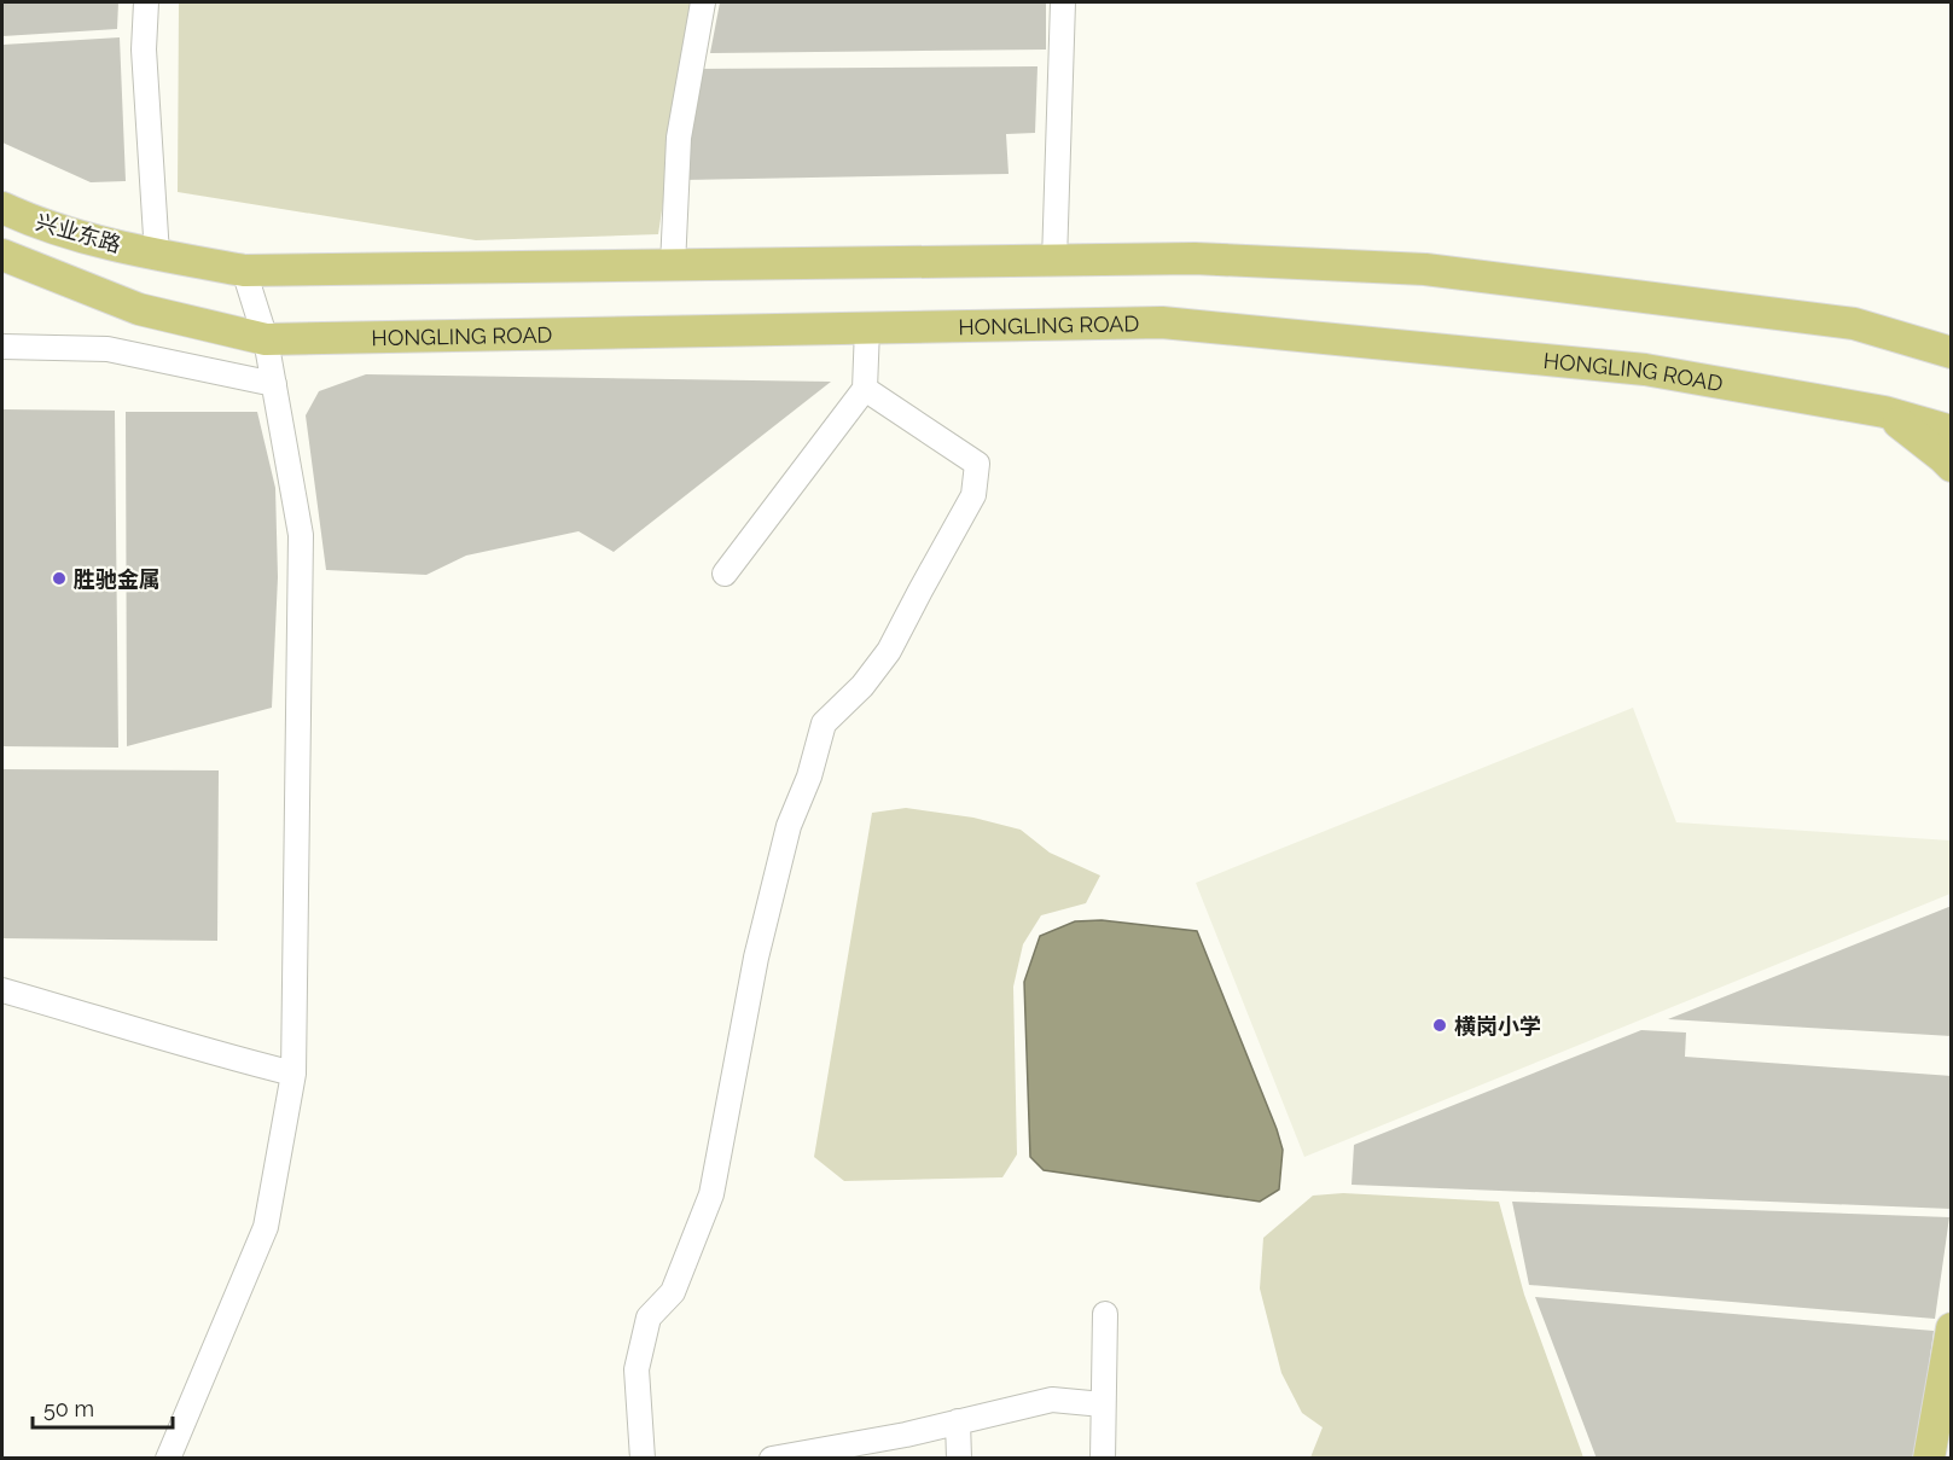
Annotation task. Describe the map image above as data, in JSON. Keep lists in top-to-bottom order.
{
  "streets": {
    "main road": ["兴业东路", "HONGLING ROAD"]
  },
  "crossings": [
    ["兴业东路", "HONGLING ROAD"]
  ],
  "places": ["胜驰金属", "横岗小学"],
  "scale_bar": "50 m"
}
